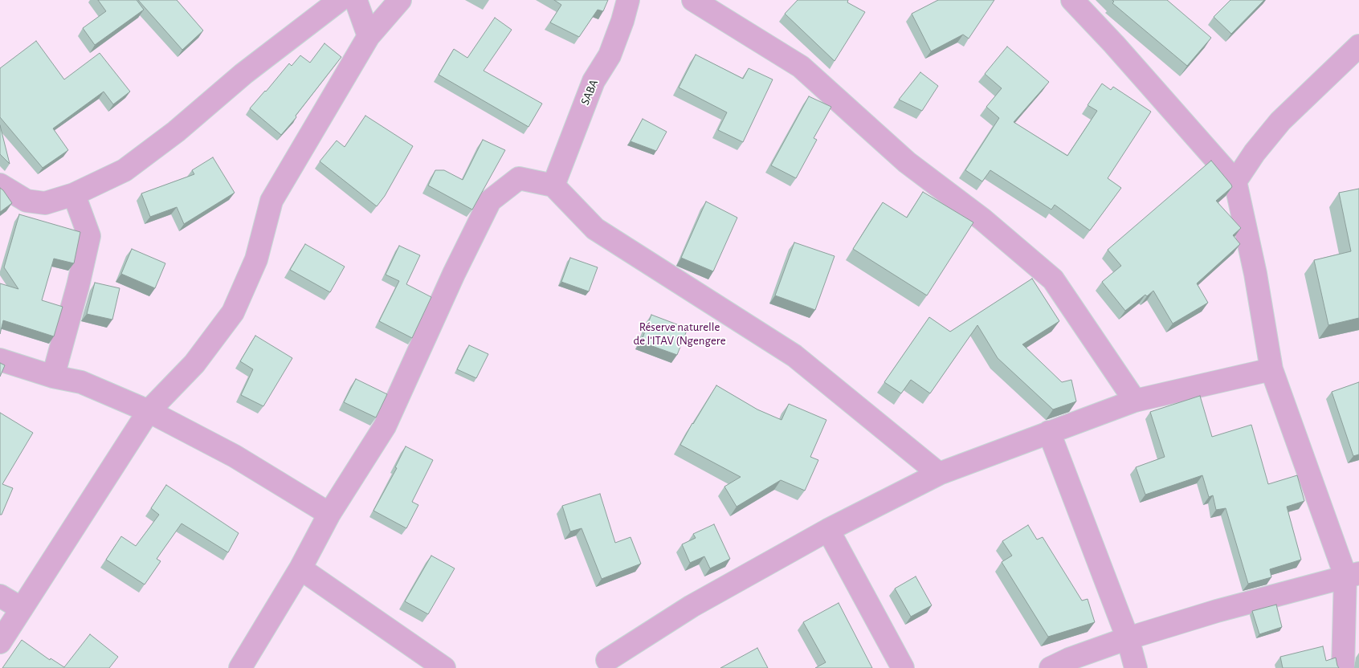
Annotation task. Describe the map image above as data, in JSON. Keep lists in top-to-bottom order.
{
  "streets": {
    "street": ["SABA"]
  },
  "parks": ["Réserve naturelle de l'ITAV (Ngengere"]
}
